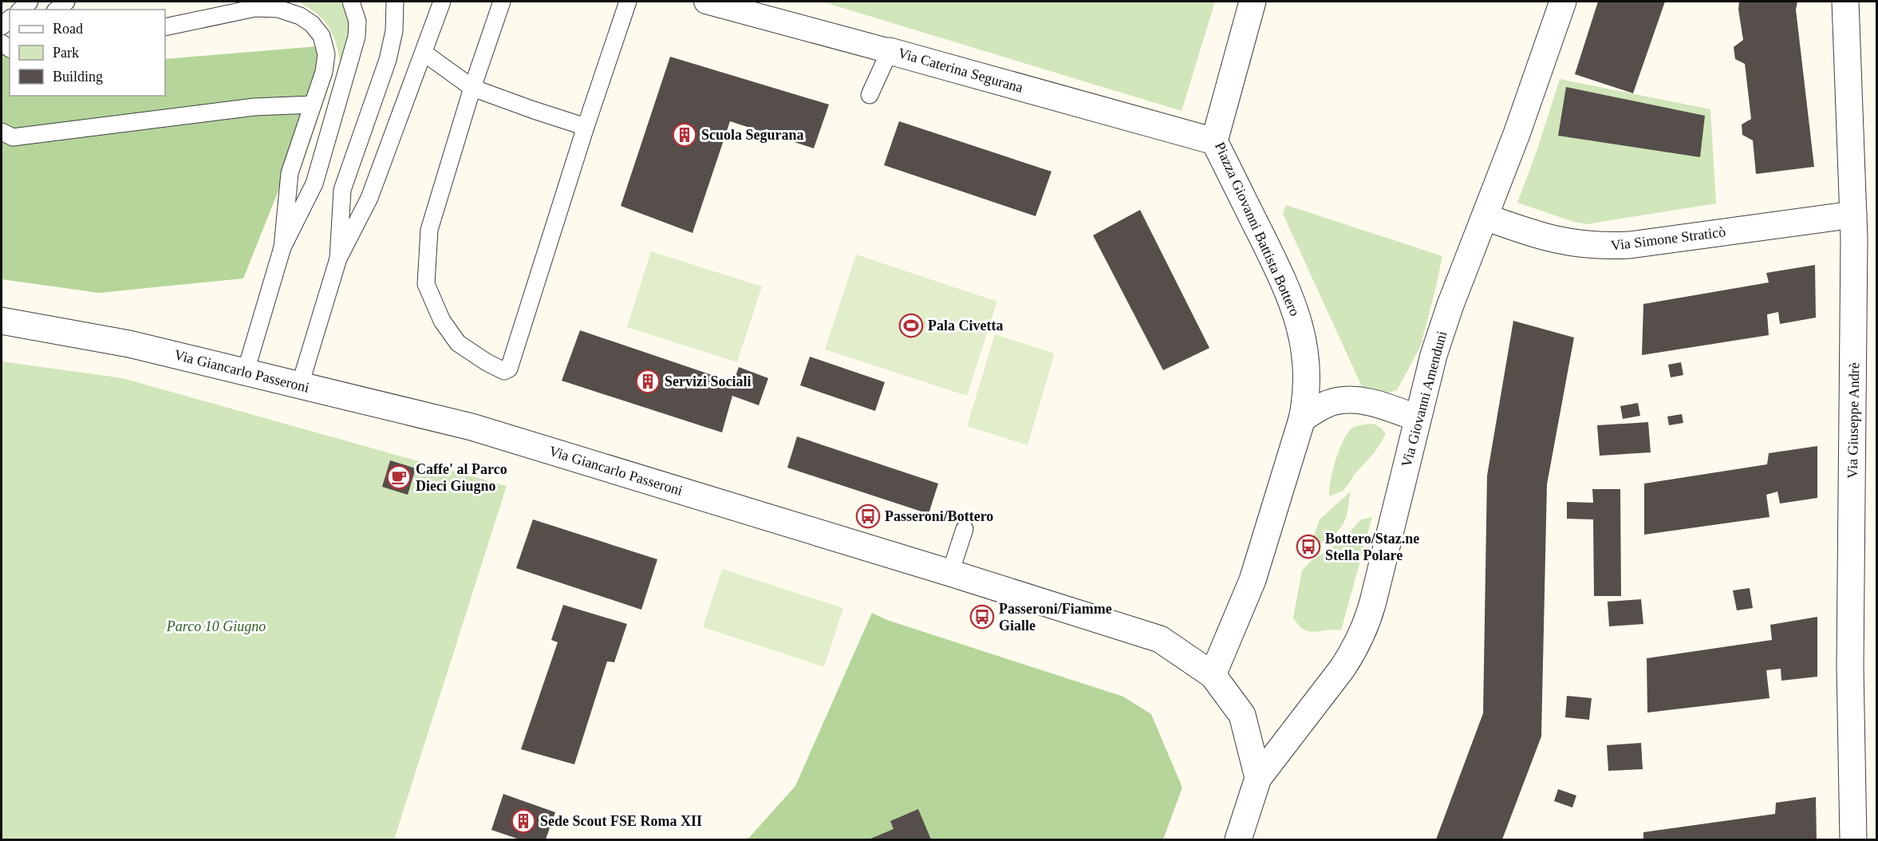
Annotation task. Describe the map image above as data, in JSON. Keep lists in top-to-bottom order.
{
  "streets": {
    "street": [
      "Via Caterina Segurana",
      "Piazza Giovanni Battista Bottero",
      "Via Simone Straticò",
      "Via Giancarlo Passeroni",
      "Via Giovanni Amenduni",
      "Via Giuseppe Andrè"
    ]
  },
  "crossings": [
    ["Via Caterina Segurana", "Piazza Giovanni Battista Bottero"],
    ["Piazza Giovanni Battista Bottero", "Via Giancarlo Passeroni"],
    ["Via Simone Straticò", "Via Giovanni Amenduni"],
    ["Via Simone Straticò", "Via Giuseppe Andrè"],
    ["Via Giancarlo Passeroni", "Via Giovanni Amenduni"]
  ],
  "parks": ["Parco 10 Giugno"],
  "places": {
    "building": ["Scuola Segurana", "Servizi Sociali", "Sede Scout FSE Roma XII"],
    "sports": ["Pala Civetta"],
    "cafe": ["Caffe' al Parco Dieci Giugno"],
    "bus stop": ["Passeroni/Bottero", "Bottero/Staz.ne Stella Polare", "Passeroni/Fiamme Gialle"]
  },
  "legend": ["Road", "Park", "Building"]
}
